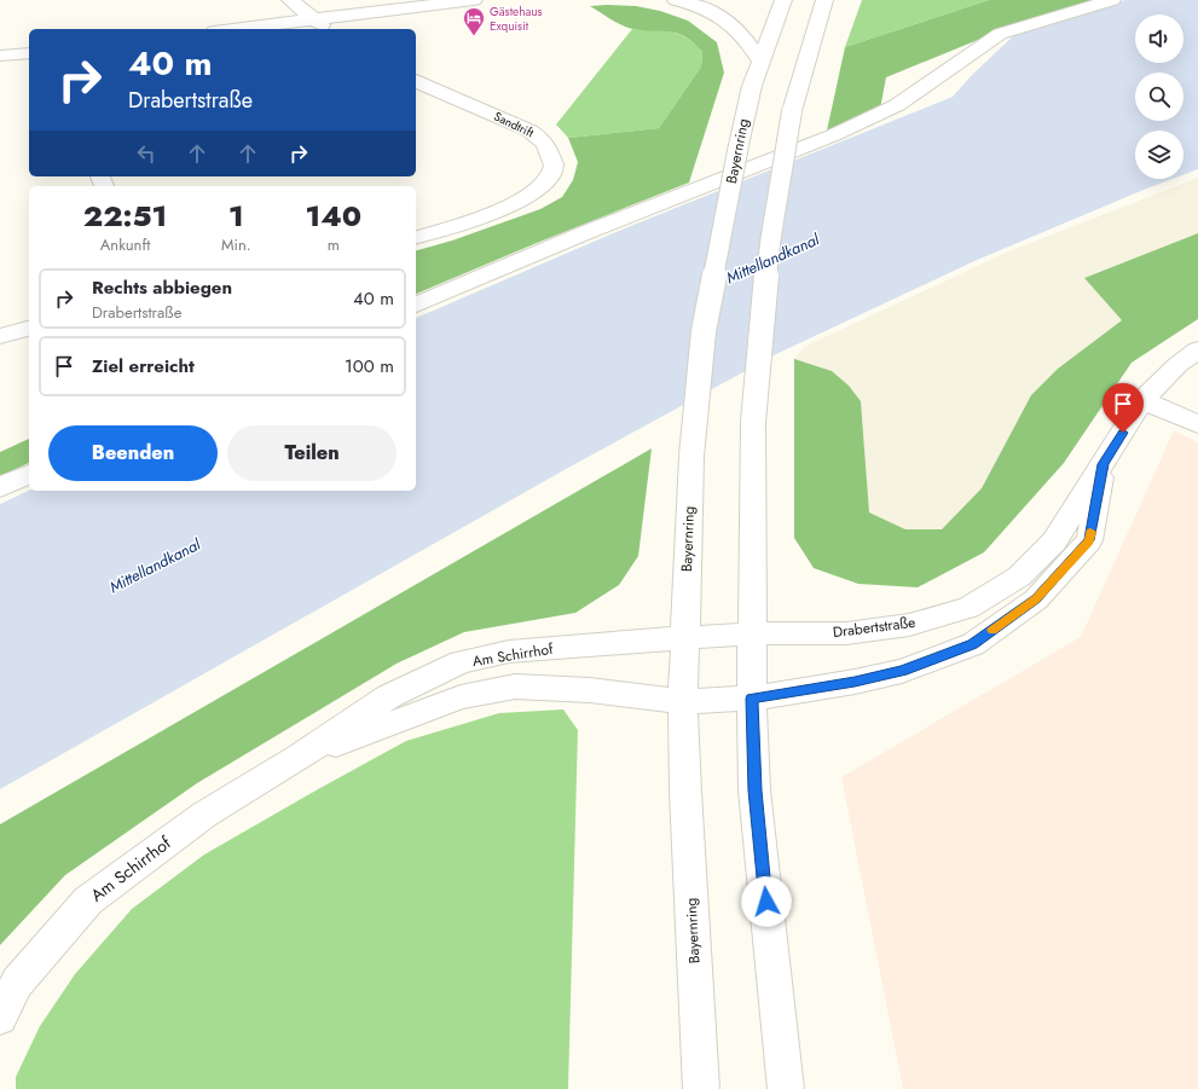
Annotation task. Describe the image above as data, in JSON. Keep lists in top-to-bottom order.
{
  "streets": {
    "street": [
      "Sandtrift",
      "Bayernring",
      "Drabertstraße",
      "Am Schirrhof"
    ]
  },
  "crossings": [
    ["Bayernring", "Drabertstraße"],
    ["Bayernring", "Am Schirrhof"],
    ["Drabertstraße", "Am Schirrhof"]
  ],
  "water": ["Mittellandkanal"],
  "places": {
    "hotel": ["Gästehaus Exquisit"]
  },
  "page": {
    "turn": ["40 m", "Drabertstraße"],
    "eta": [
      "22:51",
      "Ankunft",
      "1",
      "Min.",
      "140",
      "m"
    ],
    "list": [
      {
        "name": "Rechts abbiegen",
        "note": "Drabertstraße",
        "value": "40 m"
      },
      {
        "name": "Ziel erreicht",
        "value": "100 m"
      }
    ],
    "buttons": ["Beenden", "Teilen"]
  }
}
